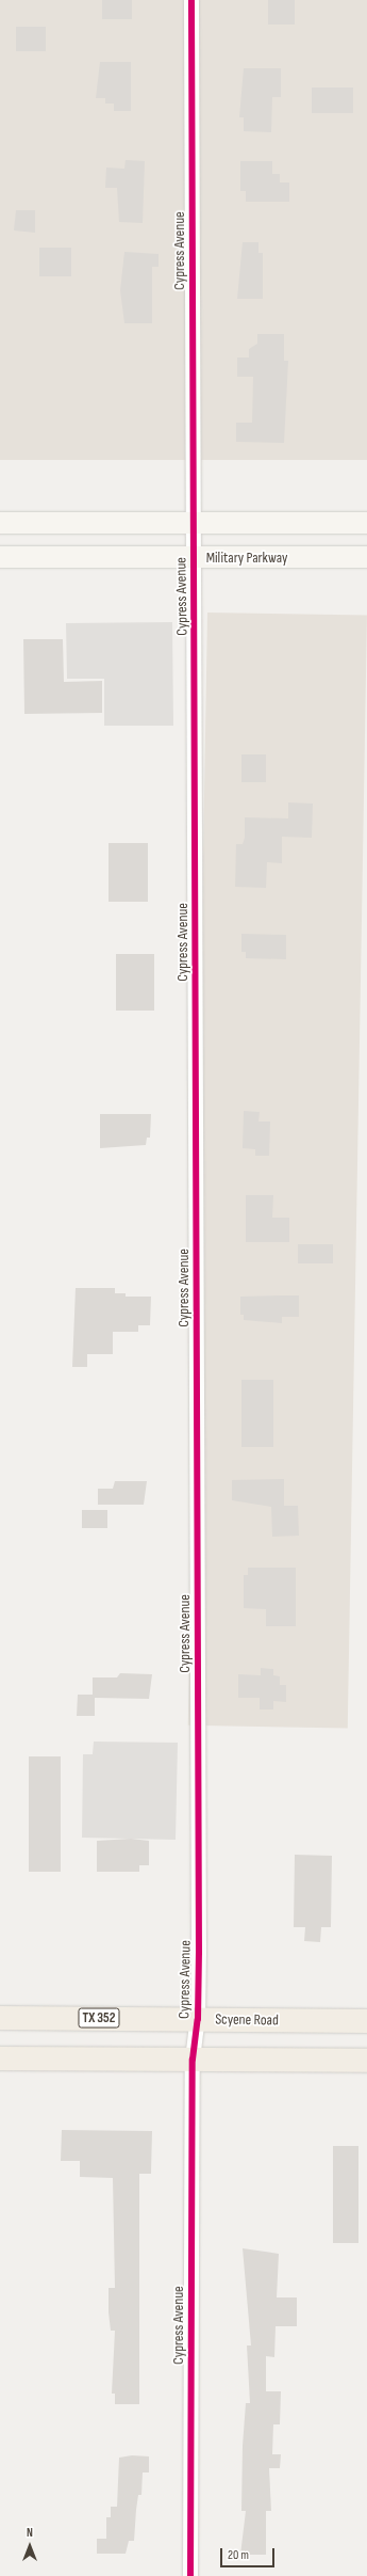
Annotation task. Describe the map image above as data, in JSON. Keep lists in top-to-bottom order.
{
  "streets": {
    "main road": ["Military Parkway", "TX 352", "Scyene Road"],
    "street": ["Cypress Avenue"]
  },
  "crossings": [
    ["Cypress Avenue", "Military Parkway"],
    ["Cypress Avenue", "Scyene Road"]
  ],
  "scale_bar": "20 m",
  "north": "top"
}
